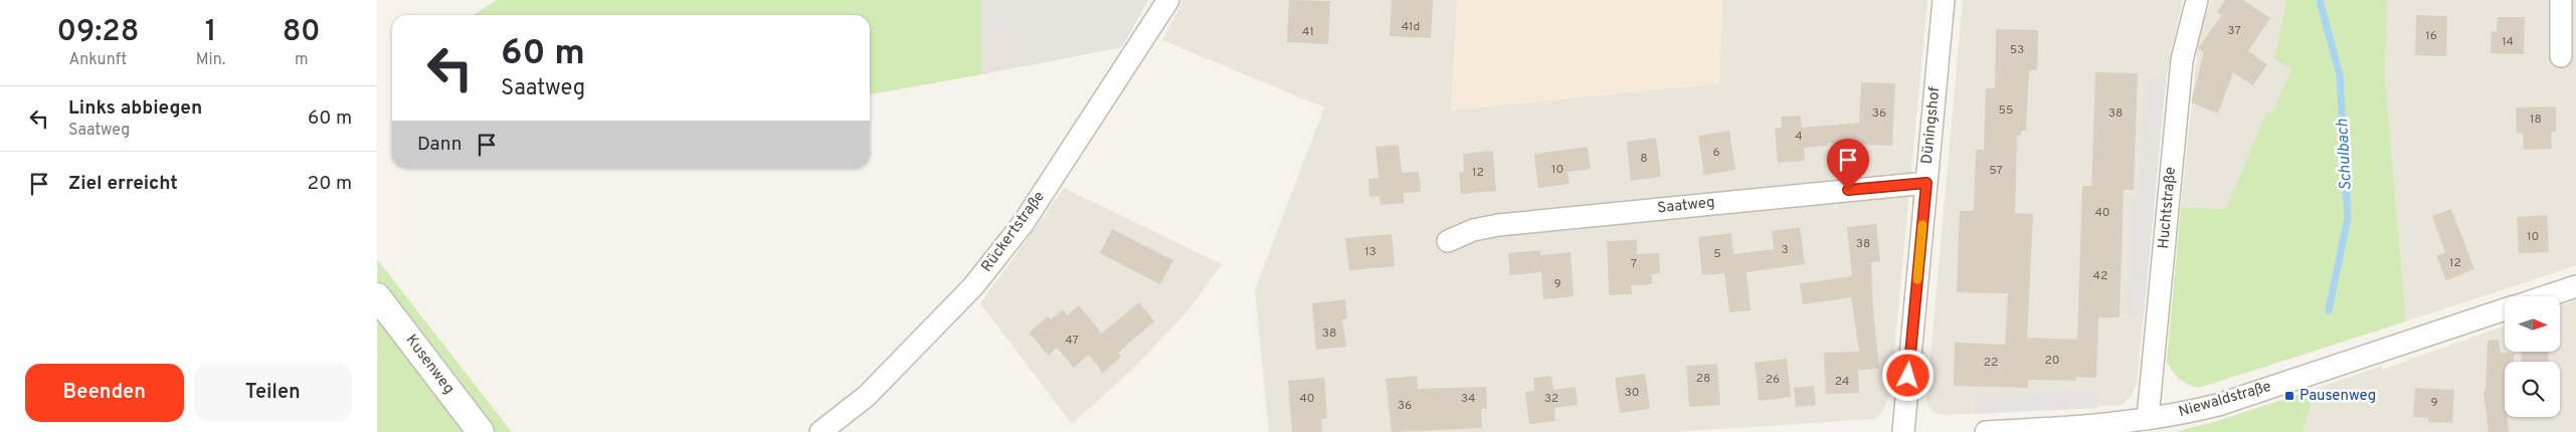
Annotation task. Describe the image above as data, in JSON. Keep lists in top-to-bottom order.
{
  "streets": {
    "street": [
      "Düningshof",
      "Saatweg",
      "Huchtstraße",
      "Rückertstraße",
      "Kusenweg",
      "Niewaldstraße"
    ]
  },
  "crossings": [
    ["Düningshof", "Saatweg"],
    ["Huchtstraße", "Niewaldstraße"]
  ],
  "water": ["Schulbach"],
  "places": {
    "transit": ["Pausenweg"]
  },
  "house_numbers": [
    "41d",
    "37",
    "41",
    "16",
    "14",
    "53",
    "55",
    "36",
    "38",
    "18",
    "4",
    "6",
    "8",
    "10",
    "57",
    "12",
    "40",
    "10",
    "38",
    "3",
    "13",
    "5",
    "12",
    "7",
    "42",
    "9",
    "38",
    "47",
    "20",
    "22",
    "28",
    "26",
    "24",
    "30",
    "40",
    "34",
    "32",
    "9",
    "36"
  ],
  "north": "right",
  "page": {
    "eta": [
      "09:28",
      "Ankunft",
      "1",
      "Min.",
      "80",
      "m"
    ],
    "turn": ["60 m", "Saatweg"],
    "list": [
      {
        "name": "Links abbiegen",
        "note": "Saatweg",
        "value": "60 m"
      },
      {
        "name": "Ziel erreicht",
        "value": "20 m"
      }
    ],
    "then": "Dann",
    "buttons": ["Beenden", "Teilen"]
  }
}
